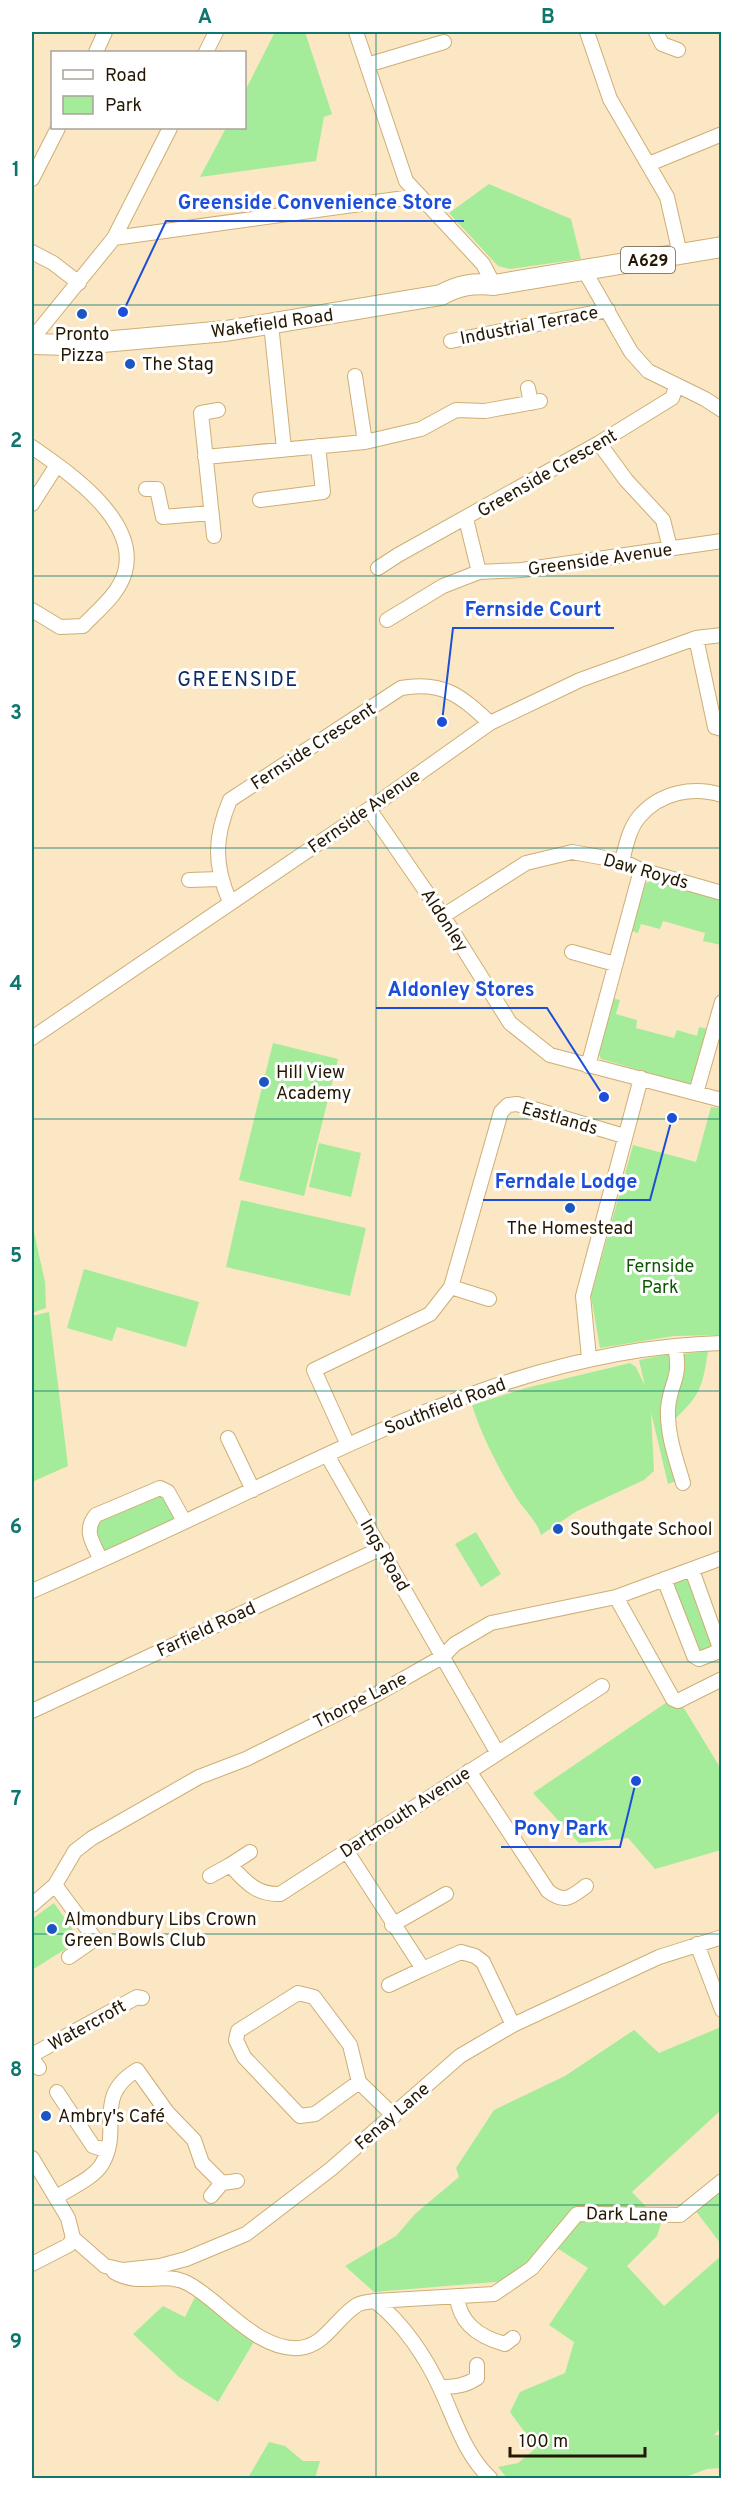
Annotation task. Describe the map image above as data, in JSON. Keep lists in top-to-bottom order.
{
  "streets": {
    "highway": ["A629", "Wakefield Road"],
    "street": [
      "Industrial Terrace",
      "Greenside Crescent",
      "Greenside Avenue",
      "Fernside Crescent",
      "Fernside Avenue",
      "Daw Royds",
      "Aldonley",
      "Eastlands",
      "Southfield Road",
      "Ings Road",
      "Farfield Road",
      "Thorpe Lane",
      "Dartmouth Avenue",
      "Watercroft",
      "Fenay Lane",
      "Dark Lane"
    ]
  },
  "crossings": [
    ["Fernside Crescent", "Fernside Avenue"],
    ["Fernside Avenue", "Aldonley"],
    ["Daw Royds", "Aldonley"],
    ["Eastlands", "Southfield Road"],
    ["Southfield Road", "Ings Road"],
    ["Ings Road", "Farfield Road"],
    ["Ings Road", "Thorpe Lane"],
    ["Ings Road", "Dartmouth Avenue"]
  ],
  "districts": ["GREENSIDE"],
  "parks": ["Fernside Park"],
  "places": [
    "Greenside Convenience Store",
    "Pronto Pizza",
    "The Stag",
    "Fernside Court",
    "Hill View Academy",
    "Aldonley Stores",
    "Ferndale Lodge",
    "The Homestead",
    "Southgate School",
    "Pony Park",
    "Almondbury Libs Crown Green Bowls Club",
    "Ambry's Café"
  ],
  "legend": ["Road", "Park"],
  "scale_bar": "100 m",
  "grid": {
    "columns": ["A", "B"],
    "rows": [
      "1",
      "2",
      "3",
      "4",
      "5",
      "6",
      "7",
      "8",
      "9"
    ]
  }
}
